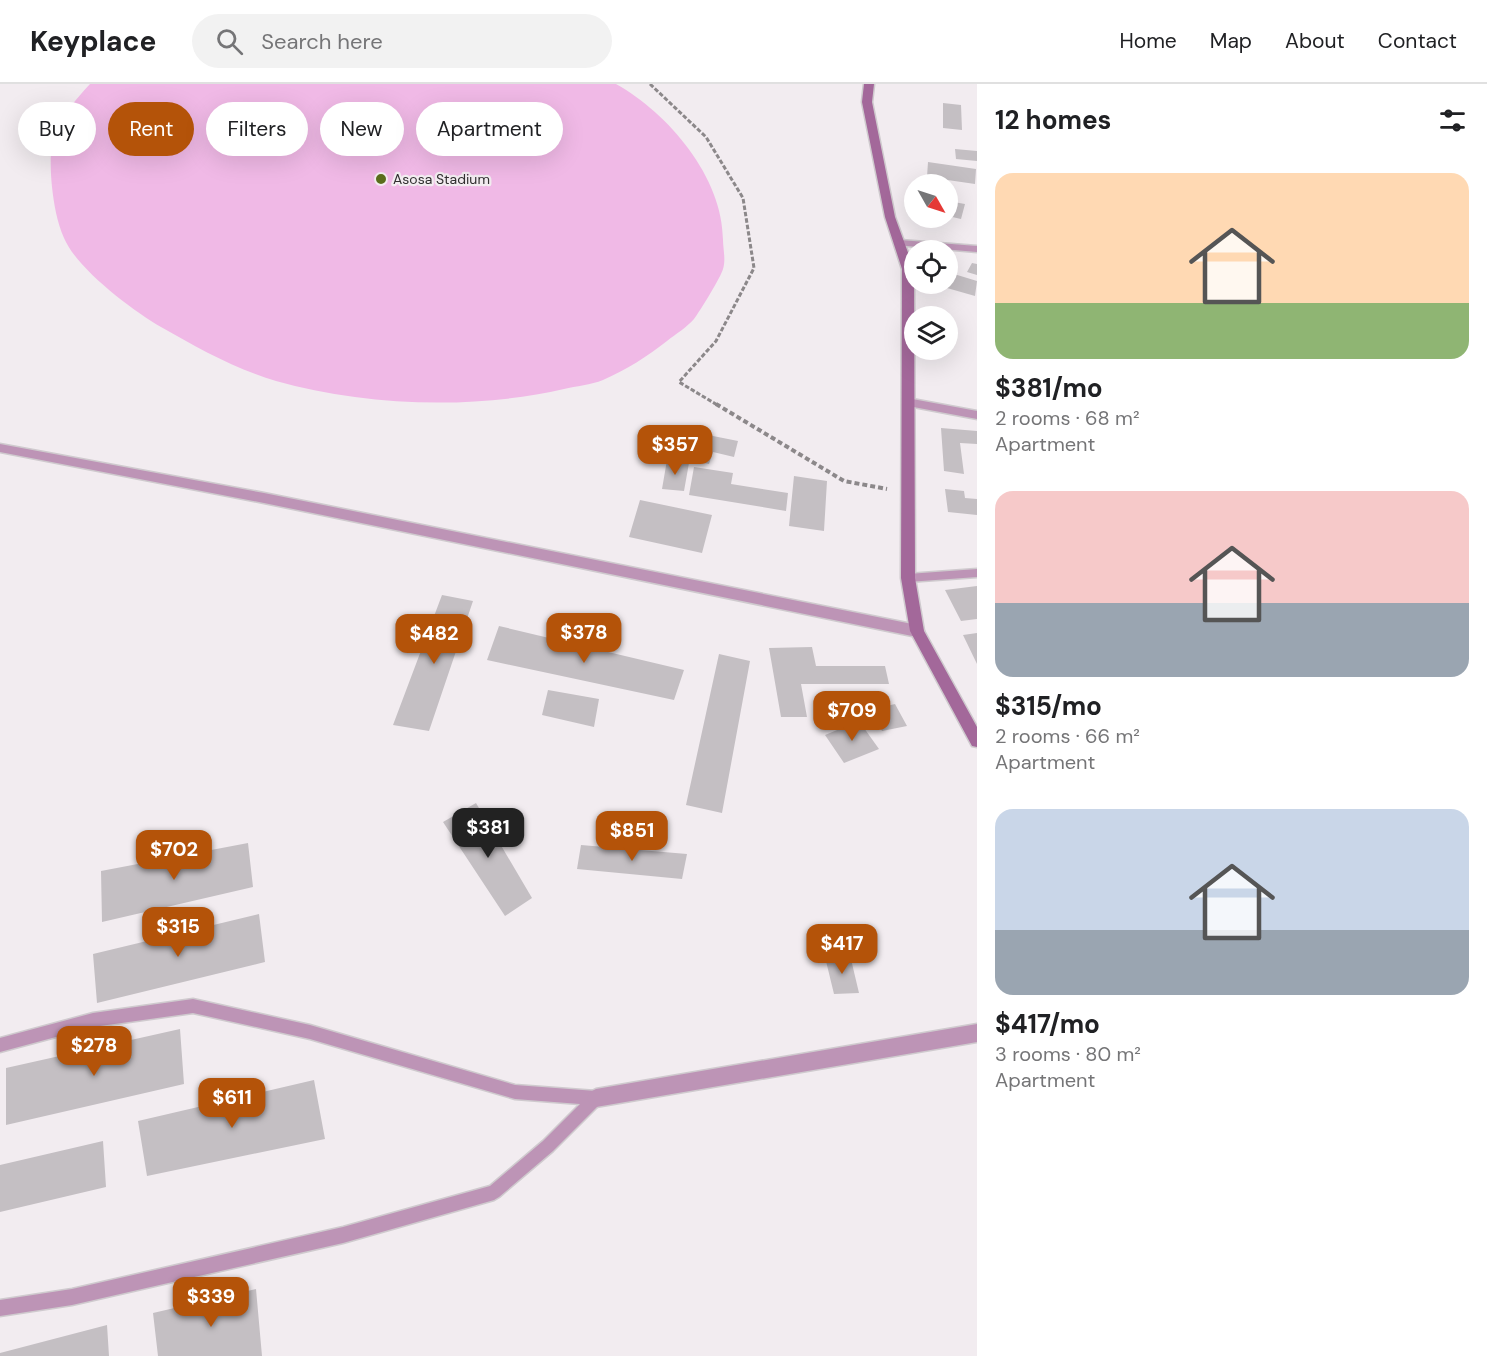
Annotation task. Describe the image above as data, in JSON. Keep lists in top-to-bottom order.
{
  "places": ["Asosa Stadium"],
  "north": "bottom right",
  "page": {
    "header": "Keyplace",
    "search": "Search here",
    "nav": [
      "Home",
      "Map",
      "About",
      "Contact"
    ],
    "heading": "12 homes",
    "chip": [
      "Buy",
      "Rent",
      "Filters",
      "New",
      "Apartment"
    ],
    "list": [
      {
        "name": "$381/mo",
        "note": "2 rooms · 68 m² · Apartment"
      },
      {
        "name": "$315/mo",
        "note": "2 rooms · 66 m² · Apartment"
      },
      {
        "name": "$417/mo",
        "note": "3 rooms · 80 m² · Apartment"
      }
    ],
    "price": [
      "$357",
      "$378",
      "$482",
      "$709",
      "$381",
      "$851",
      "$702",
      "$315",
      "$417",
      "$278",
      "$611",
      "$339"
    ]
  }
}
